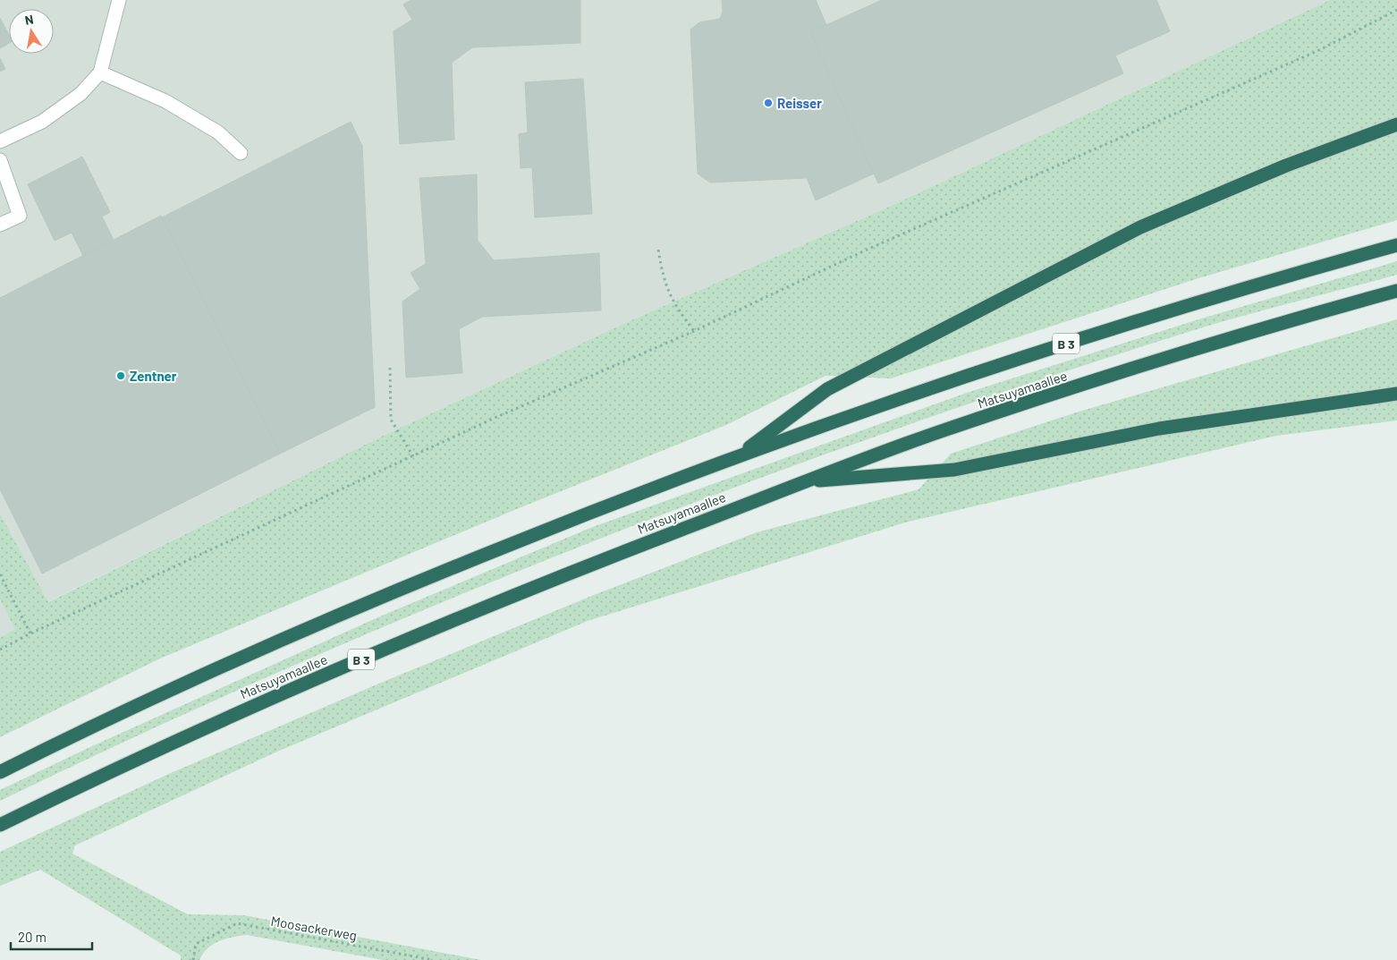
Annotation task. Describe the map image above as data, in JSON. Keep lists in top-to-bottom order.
{
  "streets": {
    "highway": ["B 3", "Matsuyamaallee"],
    "path": ["Moosackerweg"]
  },
  "places": ["Reisser", "Zentner"],
  "scale_bar": "20 m",
  "north": "top"
}
